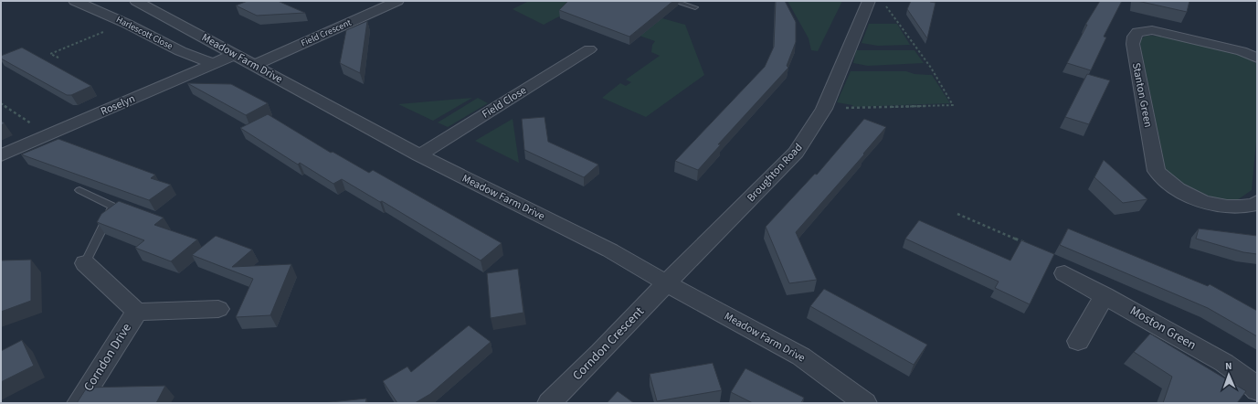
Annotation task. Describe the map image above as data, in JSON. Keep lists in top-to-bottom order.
{
  "streets": {
    "street": [
      "Harlescott Close",
      "Field Crescent",
      "Meadow Farm Drive",
      "Stanton Green",
      "Field Close",
      "Roselyn",
      "Broughton Road",
      "Moston Green",
      "Corndon Crescent",
      "Corndon Drive"
    ]
  },
  "crossings": [
    ["Harlescott Close", "Roselyn"],
    ["Field Crescent", "Meadow Farm Drive"],
    ["Meadow Farm Drive", "Field Close"],
    ["Meadow Farm Drive", "Roselyn"],
    ["Meadow Farm Drive", "Broughton Road"],
    ["Meadow Farm Drive", "Corndon Crescent"],
    ["Broughton Road", "Corndon Crescent"]
  ],
  "north": "top"
}
